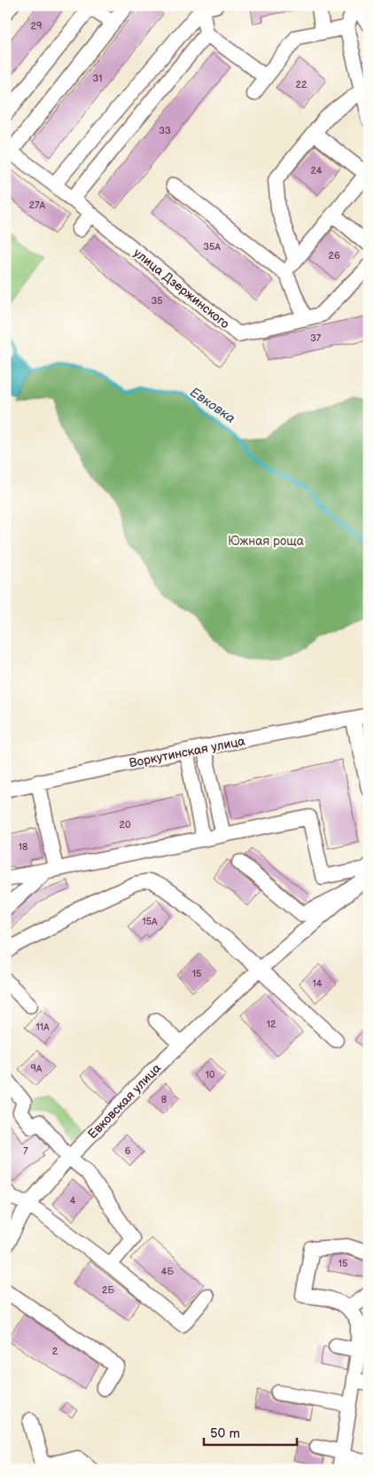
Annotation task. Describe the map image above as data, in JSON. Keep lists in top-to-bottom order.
{
  "streets": {
    "street": ["улица Дзержинского", "Воркутинская улица", "Евковская улица"]
  },
  "water": ["Евковка"],
  "parks": ["Южная роща"],
  "house_numbers": [
    "29",
    "31",
    "22",
    "33",
    "24",
    "27А",
    "35А",
    "26",
    "35",
    "37",
    "20",
    "18",
    "15А",
    "15",
    "14",
    "12",
    "11А",
    "9А",
    "10",
    "8",
    "7",
    "6",
    "4",
    "15",
    "4Б",
    "2Б",
    "2"
  ],
  "scale_bar": "50 m"
}
